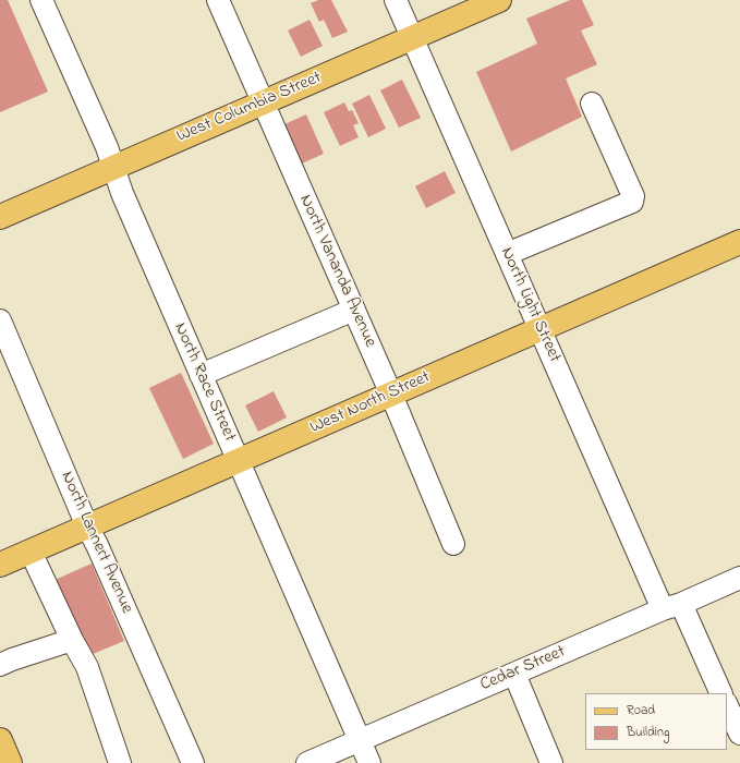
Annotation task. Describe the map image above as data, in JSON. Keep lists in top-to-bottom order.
{
  "streets": {
    "main road": ["West Columbia Street", "West North Street"],
    "street": [
      "North Vananda Avenue",
      "North Light Street",
      "North Race Street",
      "North Lannert Avenue",
      "Cedar Street"
    ]
  },
  "crossings": [
    ["West Columbia Street", "North Vananda Avenue"],
    ["West Columbia Street", "North Light Street"],
    ["West Columbia Street", "North Race Street"],
    ["North Vananda Avenue", "West North Street"],
    ["North Light Street", "West North Street"],
    ["North Light Street", "Cedar Street"],
    ["North Race Street", "West North Street"],
    ["North Race Street", "Cedar Street"],
    ["West North Street", "North Lannert Avenue"]
  ],
  "legend": ["Road", "Building"]
}
